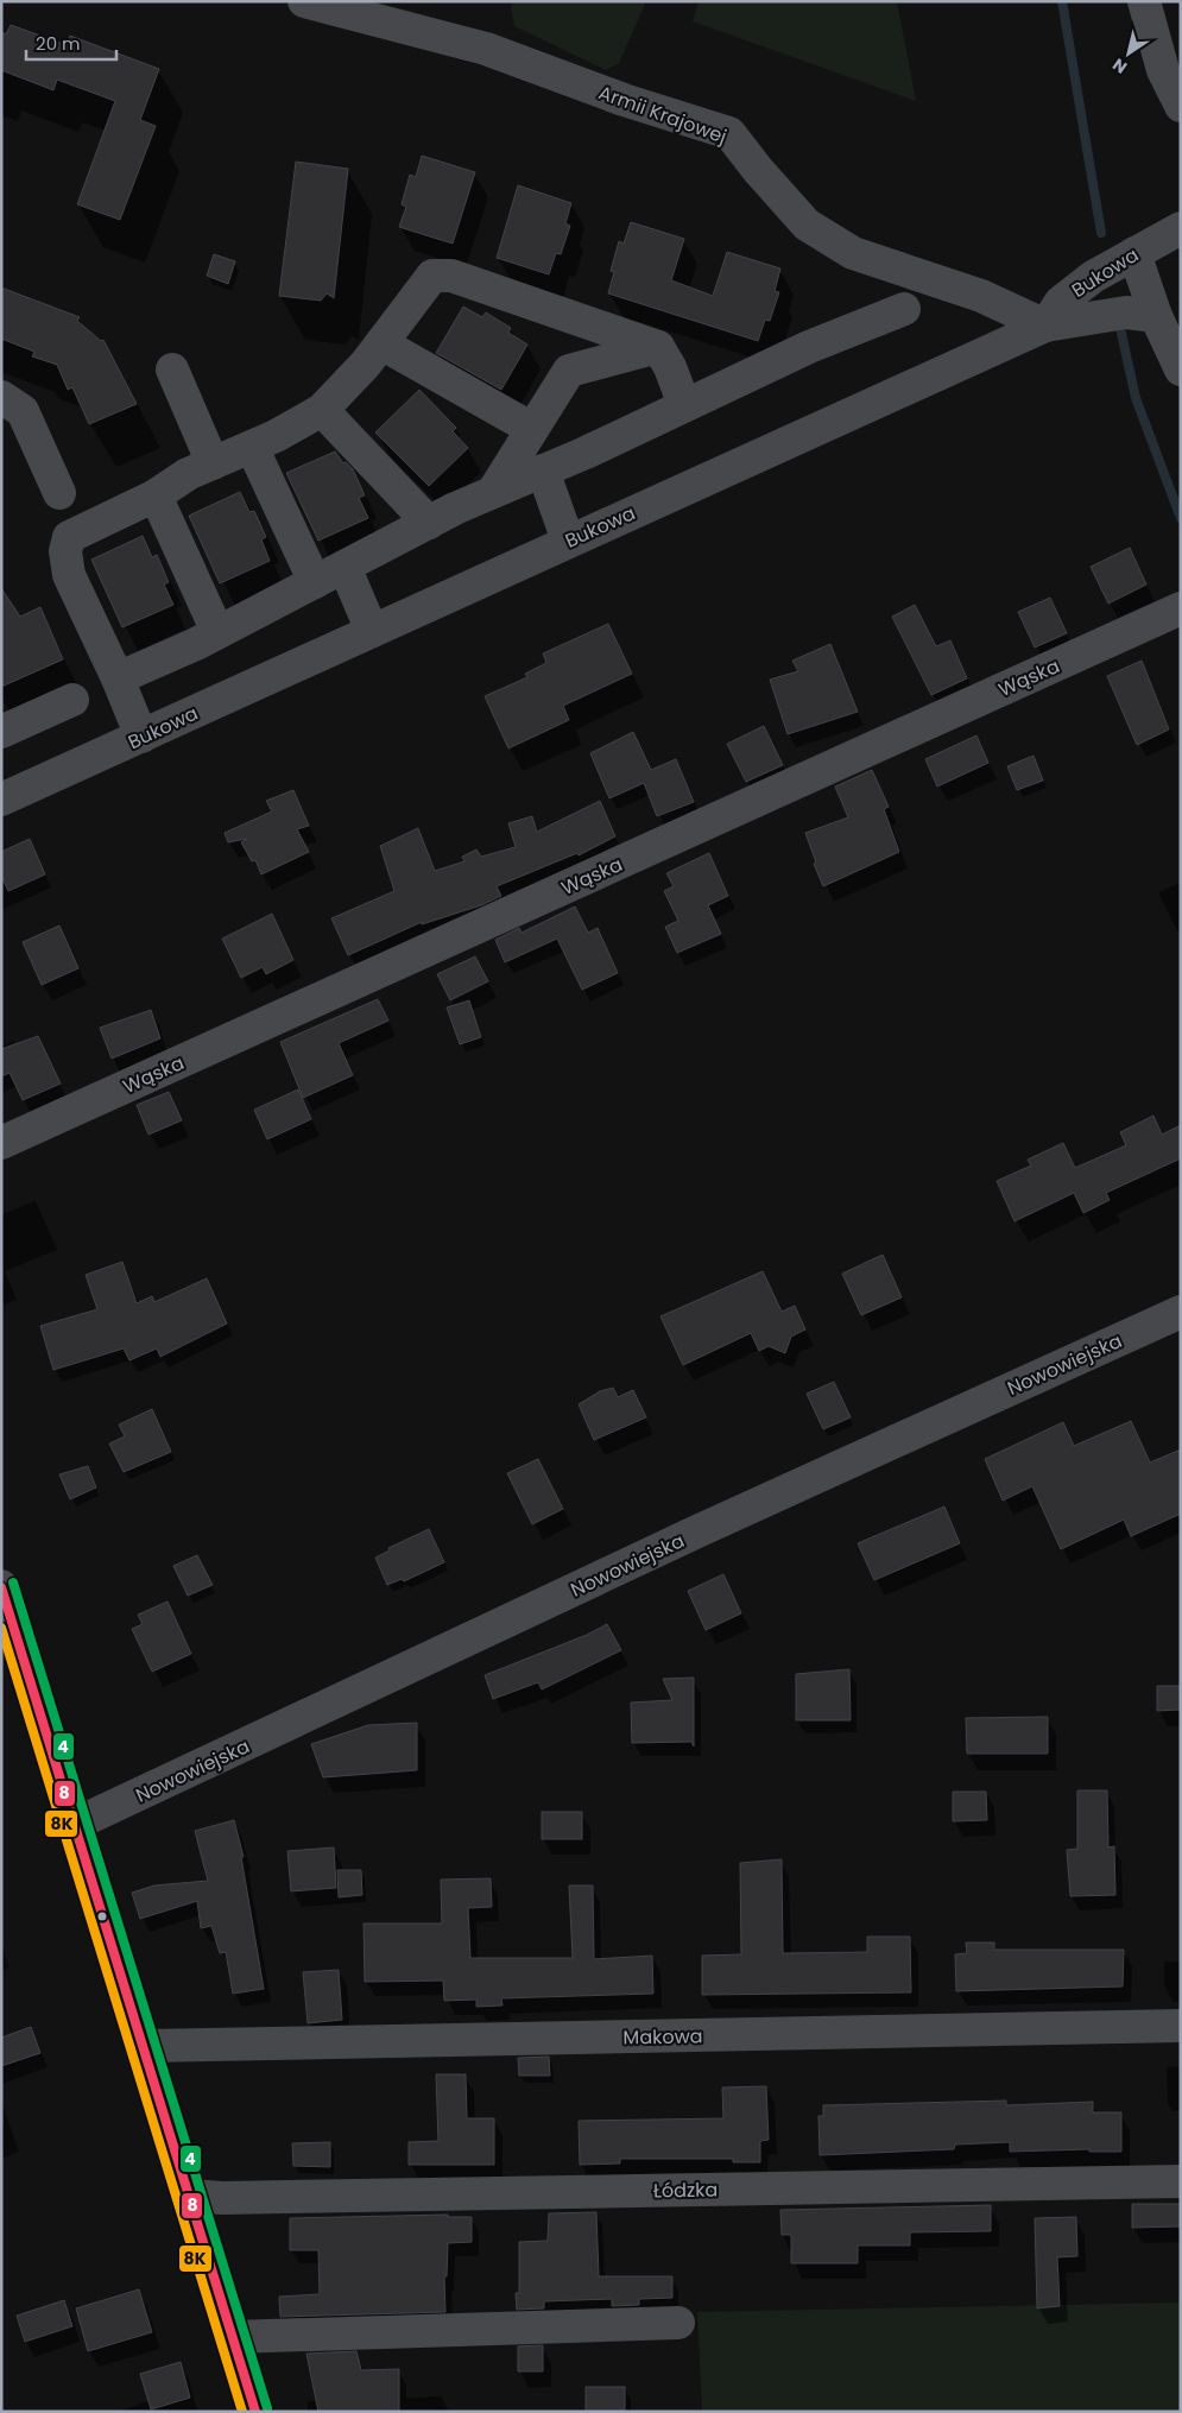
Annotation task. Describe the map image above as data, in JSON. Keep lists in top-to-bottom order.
{
  "streets": {
    "street": [
      "Armii Krajowej",
      "Bukowa",
      "Wąska",
      "Nowowiejska",
      "Makowa",
      "Łódzka"
    ]
  },
  "crossings": [
    ["Armii Krajowej", "Bukowa"]
  ],
  "lines": ["transit line 4", "transit line 8", "transit line 8K"],
  "scale_bar": "20 m",
  "north": "bottom left"
}
